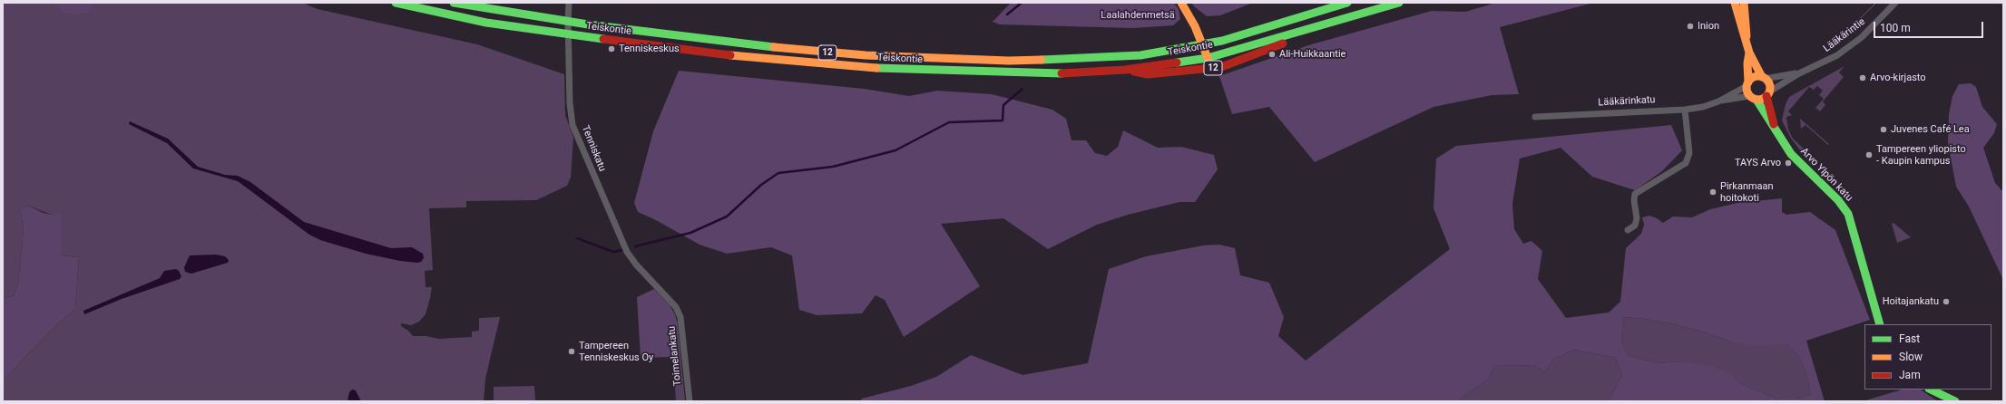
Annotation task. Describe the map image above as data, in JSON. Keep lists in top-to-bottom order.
{
  "streets": {
    "main road": ["Teiskontie", "12", "Arvo Ylpön katu"],
    "street": [
      "Lääkärintie",
      "Lääkärinkatu",
      "Tenniskatu",
      "Toimelankatu"
    ]
  },
  "crossings": [
    ["Teiskontie", "12"],
    ["Teiskontie", "Tenniskatu"],
    ["Lääkärintie", "Lääkärinkatu"],
    ["Lääkärintie", "Arvo Ylpön katu"],
    ["Lääkärinkatu", "Arvo Ylpön katu"],
    ["Tenniskatu", "Toimelankatu"]
  ],
  "parks": ["Laalahdenmetsä"],
  "places": [
    "Inion",
    "Tenniskeskus",
    "Ali-Huikkaantie",
    "Arvo-kirjasto",
    "Juvenes Café Lea",
    "Tampereen yliopisto - Kaupin kampus",
    "TAYS Arvo",
    "Pirkanmaan hoitokoti",
    "Hoitajankatu",
    "Tampereen Tenniskeskus Oy"
  ],
  "legend": ["Fast", "Slow", "Jam"],
  "scale_bar": "100 m"
}
